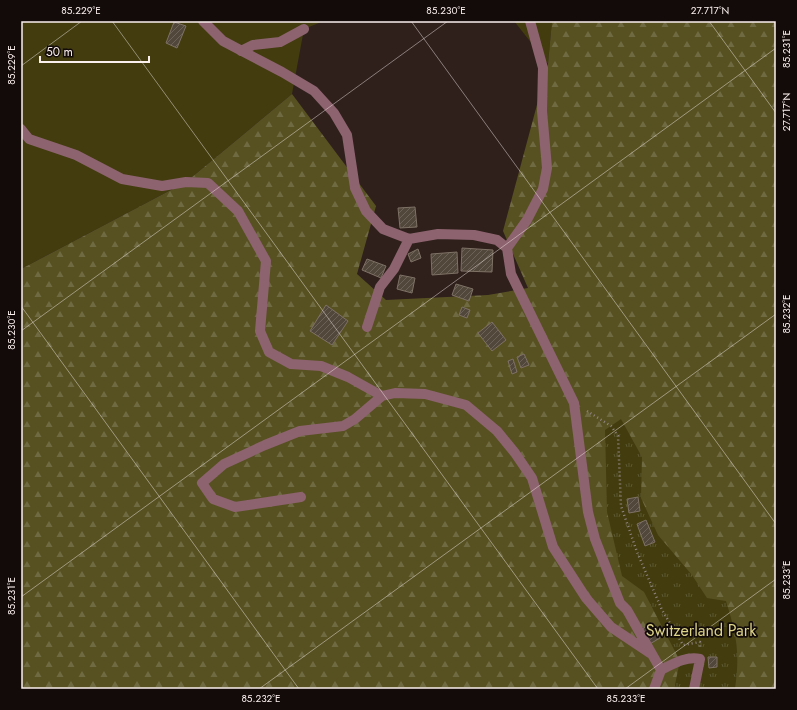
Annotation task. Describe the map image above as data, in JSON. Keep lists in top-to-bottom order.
{
  "parks": ["Switzerland Park"],
  "scale_bar": "50 m",
  "coordinates": [
    "85.229°E",
    "85.230°E",
    "27.717°N",
    "85.231°E",
    "85.232°E",
    "85.233°E"
  ]
}
